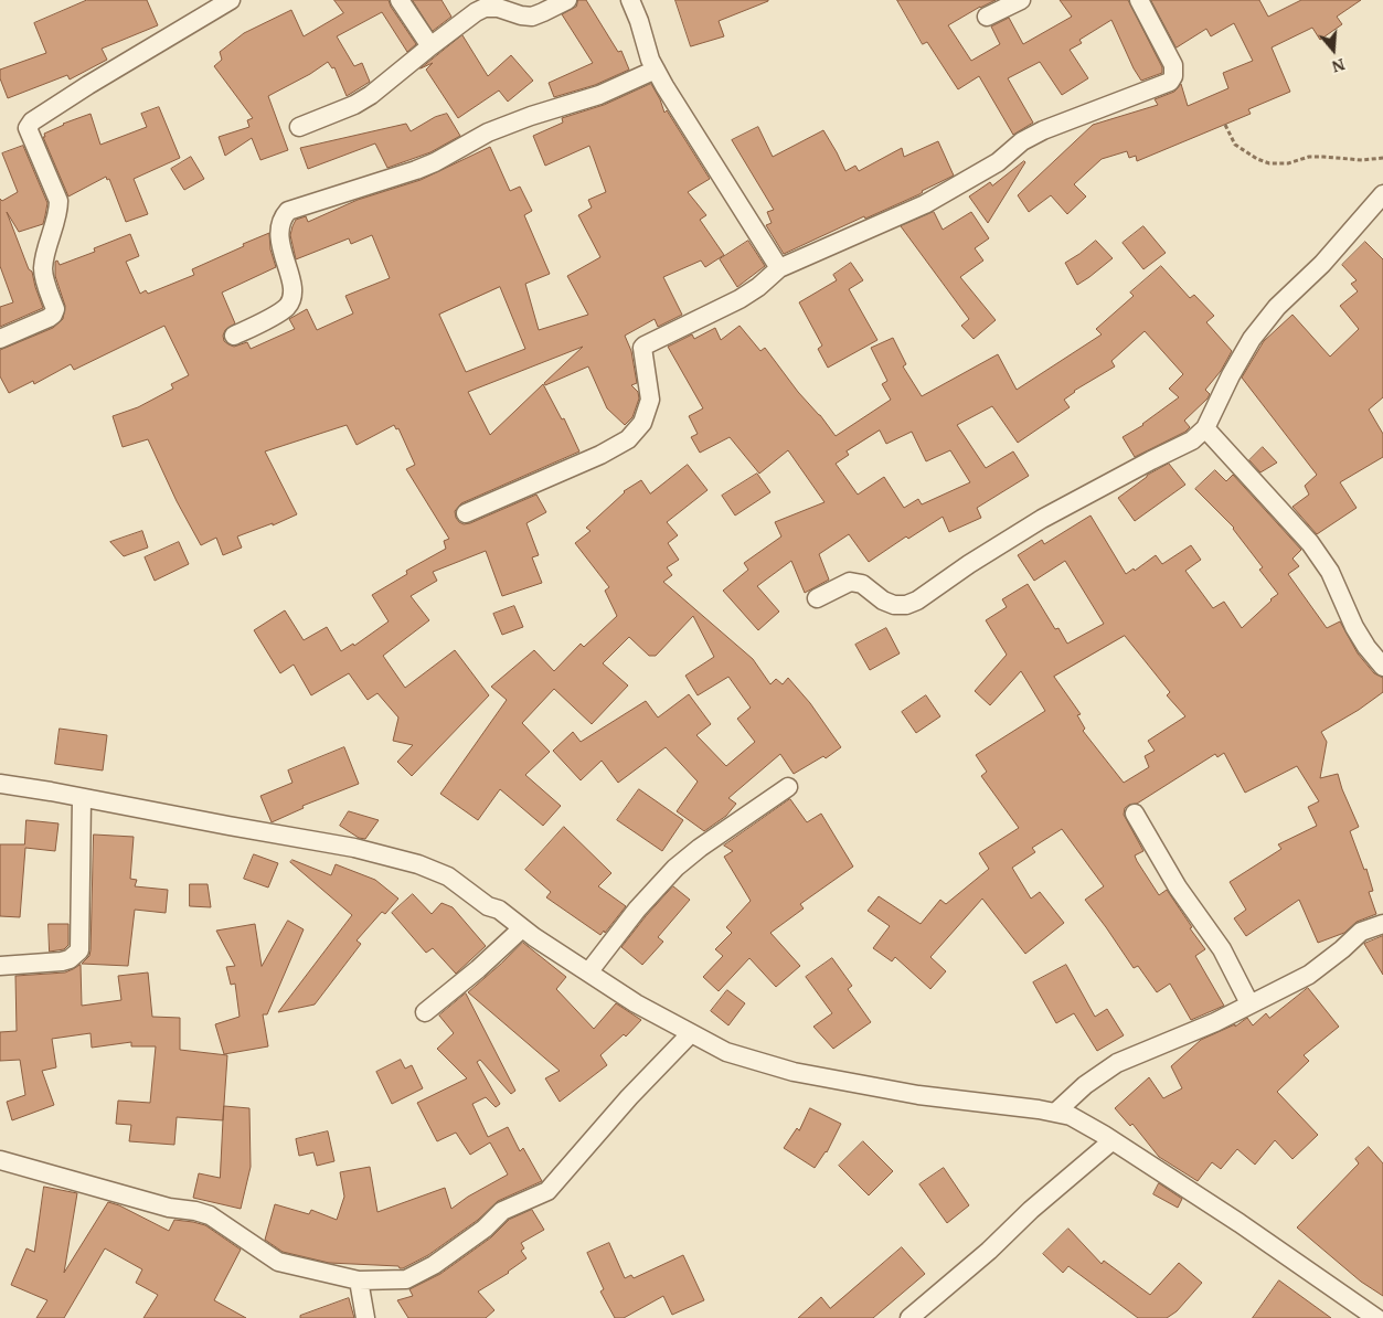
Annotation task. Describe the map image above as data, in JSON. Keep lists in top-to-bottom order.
{
  "north": "bottom"
}
